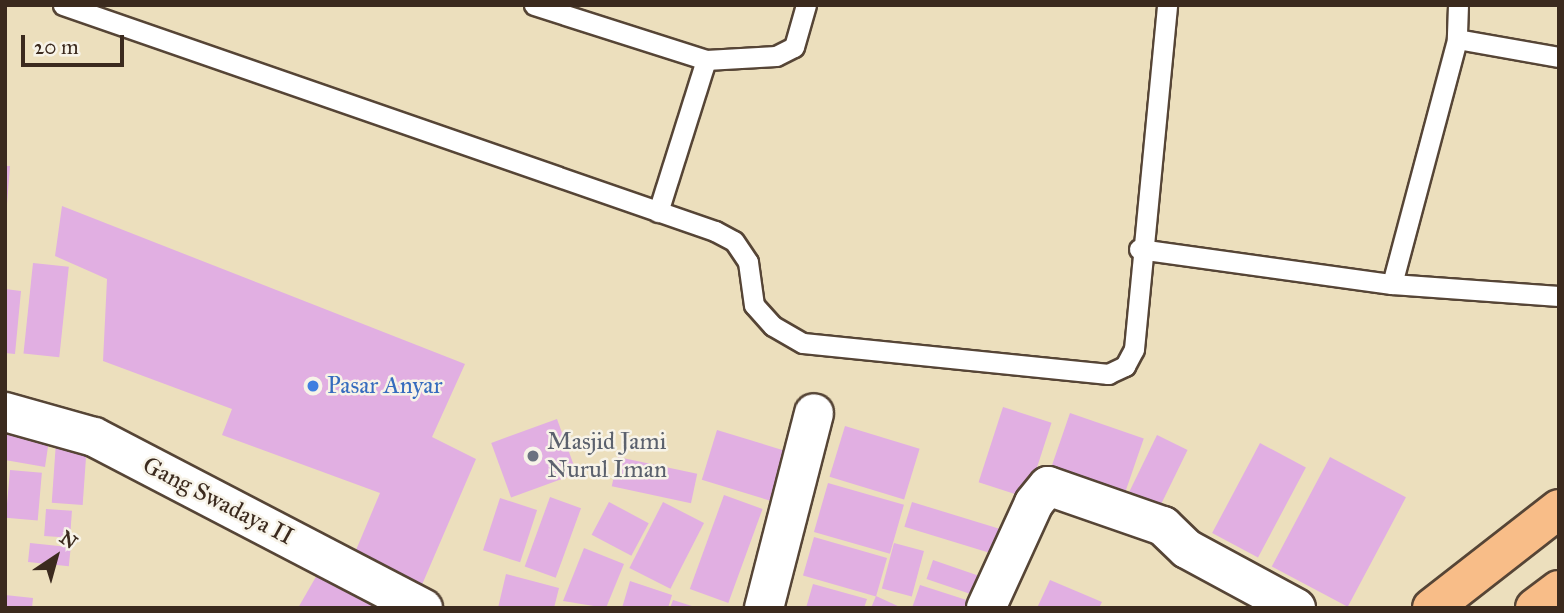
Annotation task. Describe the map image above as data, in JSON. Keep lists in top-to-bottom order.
{
  "streets": {
    "street": ["Gang Swadaya II"]
  },
  "places": ["Pasar Anyar", "Masjid Jami Nurul Iman"],
  "scale_bar": "20 m",
  "north": "top right"
}
